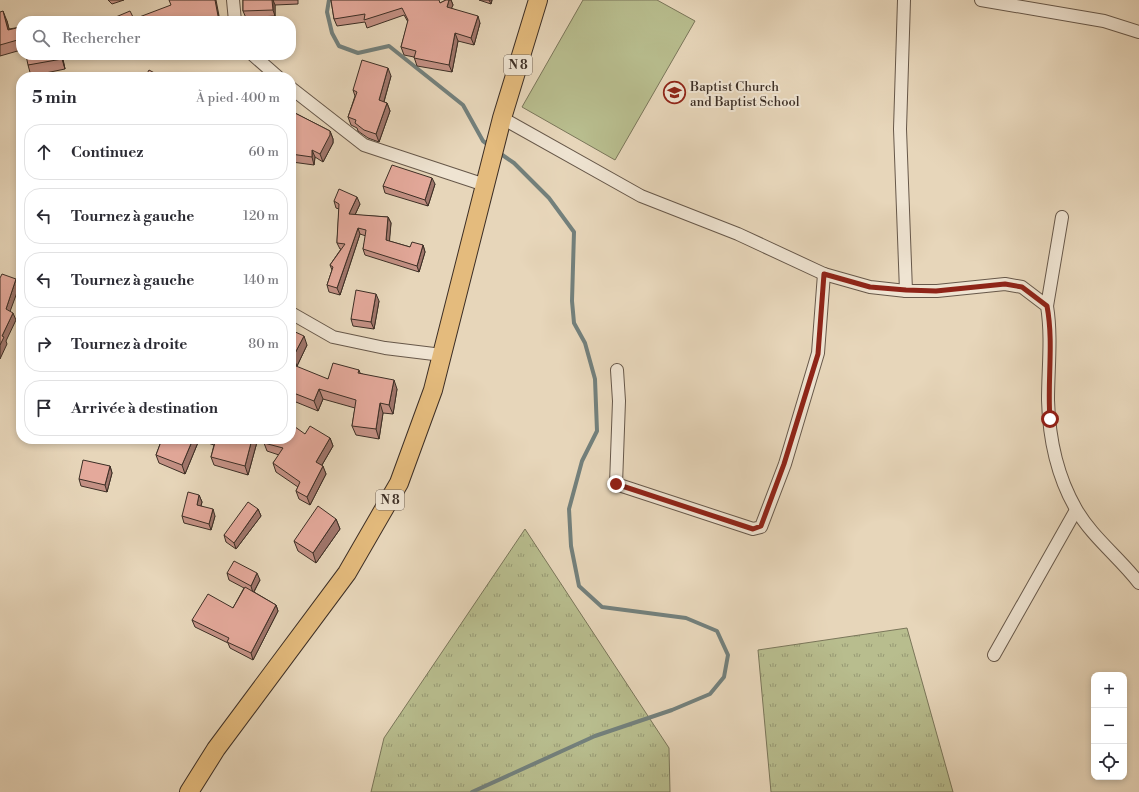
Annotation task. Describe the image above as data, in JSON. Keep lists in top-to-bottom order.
{
  "streets": {
    "highway": ["N 8"]
  },
  "places": {
    "school or university": ["Baptist Church and Baptist School"]
  },
  "page": {
    "search": "Rechercher",
    "heading": ["5 min", "À pied · 400 m"],
    "list": [
      ["Continuez", "60 m"],
      ["Tournez à gauche", "120 m"],
      ["Tournez à gauche", "140 m"],
      ["Tournez à droite", "80 m"],
      "Arrivée à destination"
    ],
    "map_buttons": ["+", "−"]
  }
}
